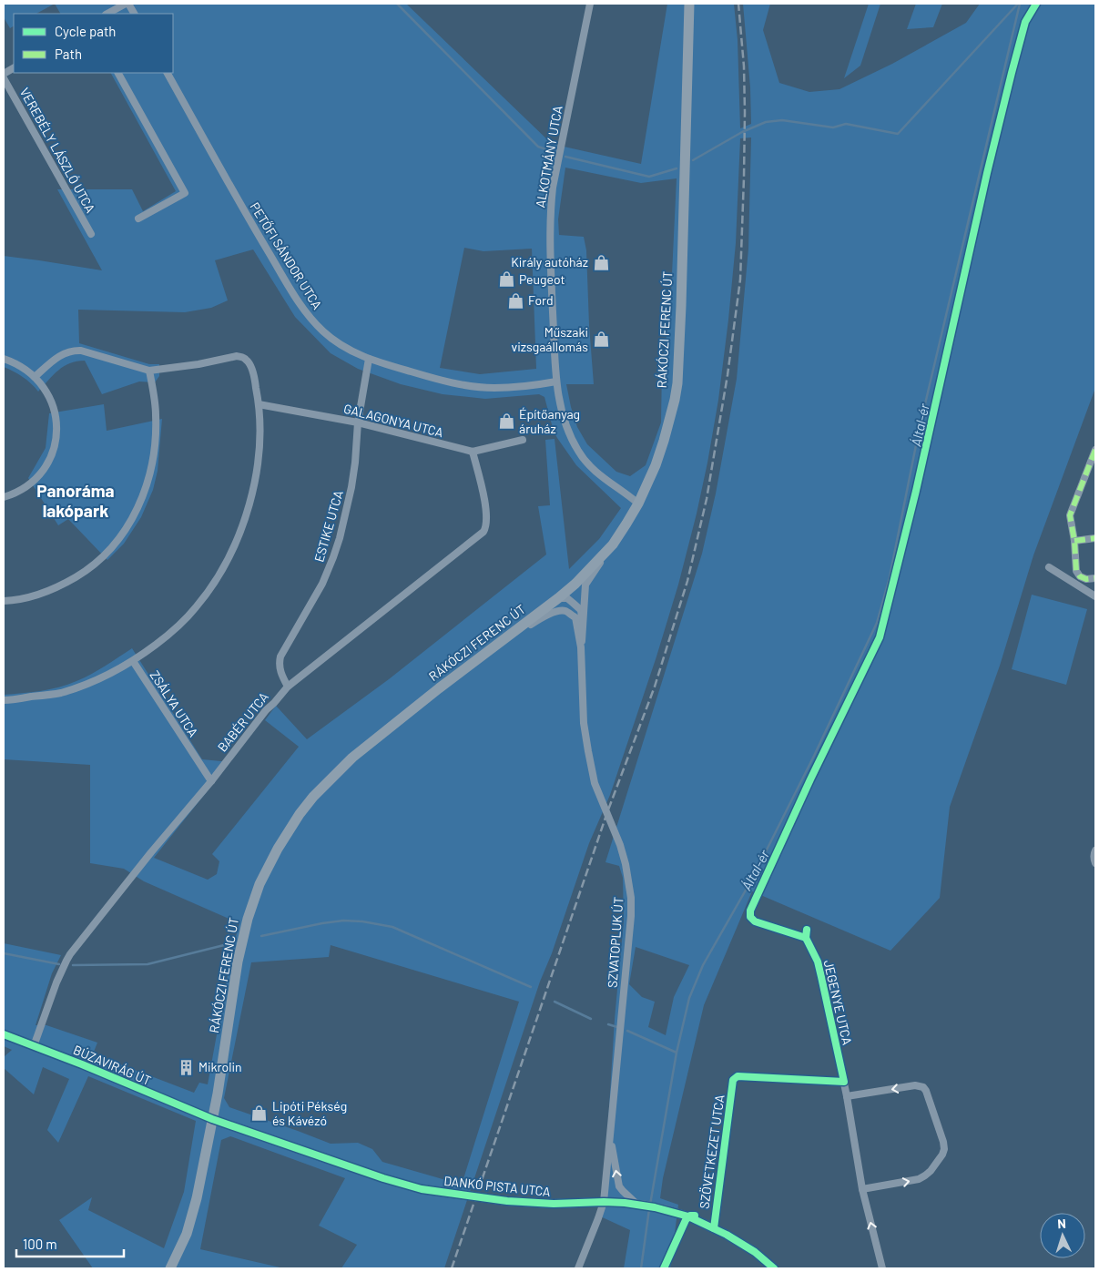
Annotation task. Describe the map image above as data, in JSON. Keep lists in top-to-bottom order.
{
  "streets": {
    "main road": ["RÁKÓCZI FERENC ÚT"],
    "street": [
      "VEREBÉLY LÁSZLÓ UTCA",
      "ALKOTMÁNY UTCA",
      "PETŐFI SÁNDOR UTCA",
      "GALAGONYA UTCA",
      "ESTIKE UTCA",
      "ZSÁLYA UTCA",
      "BABÉR UTCA",
      "SZVATOPLUK ÚT",
      "JEGENYE UTCA",
      "BÚZAVIRÁG ÚT",
      "SZÖVETKEZET UTCA",
      "DANKÓ PISTA UTCA"
    ]
  },
  "crossings": [
    ["ALKOTMÁNY UTCA", "PETŐFI SÁNDOR UTCA"],
    ["ALKOTMÁNY UTCA", "RÁKÓCZI FERENC ÚT"],
    ["PETŐFI SÁNDOR UTCA", "ESTIKE UTCA"],
    ["RÁKÓCZI FERENC ÚT", "SZVATOPLUK ÚT"],
    ["RÁKÓCZI FERENC ÚT", "BÚZAVIRÁG ÚT"],
    ["RÁKÓCZI FERENC ÚT", "DANKÓ PISTA UTCA"],
    ["GALAGONYA UTCA", "ESTIKE UTCA"],
    ["GALAGONYA UTCA", "BABÉR UTCA"],
    ["ESTIKE UTCA", "BABÉR UTCA"],
    ["ZSÁLYA UTCA", "BABÉR UTCA"],
    ["BABÉR UTCA", "BÚZAVIRÁG ÚT"],
    ["SZVATOPLUK ÚT", "DANKÓ PISTA UTCA"],
    ["JEGENYE UTCA", "SZÖVETKEZET UTCA"],
    ["BÚZAVIRÁG ÚT", "DANKÓ PISTA UTCA"],
    ["SZÖVETKEZET UTCA", "DANKÓ PISTA UTCA"]
  ],
  "districts": ["Panoráma lakópark"],
  "water": ["Által-ér"],
  "places": {
    "shop": [
      "Király autóház",
      "Peugeot",
      "Ford",
      "Műszaki vizsgaállomás",
      "Építőanyag áruház",
      "Lipóti Pékség és Kávézó"
    ],
    "building": ["Mikrolin"]
  },
  "legend": ["Cycle path", "Path"],
  "scale_bar": "100 m",
  "north": "top"
}
